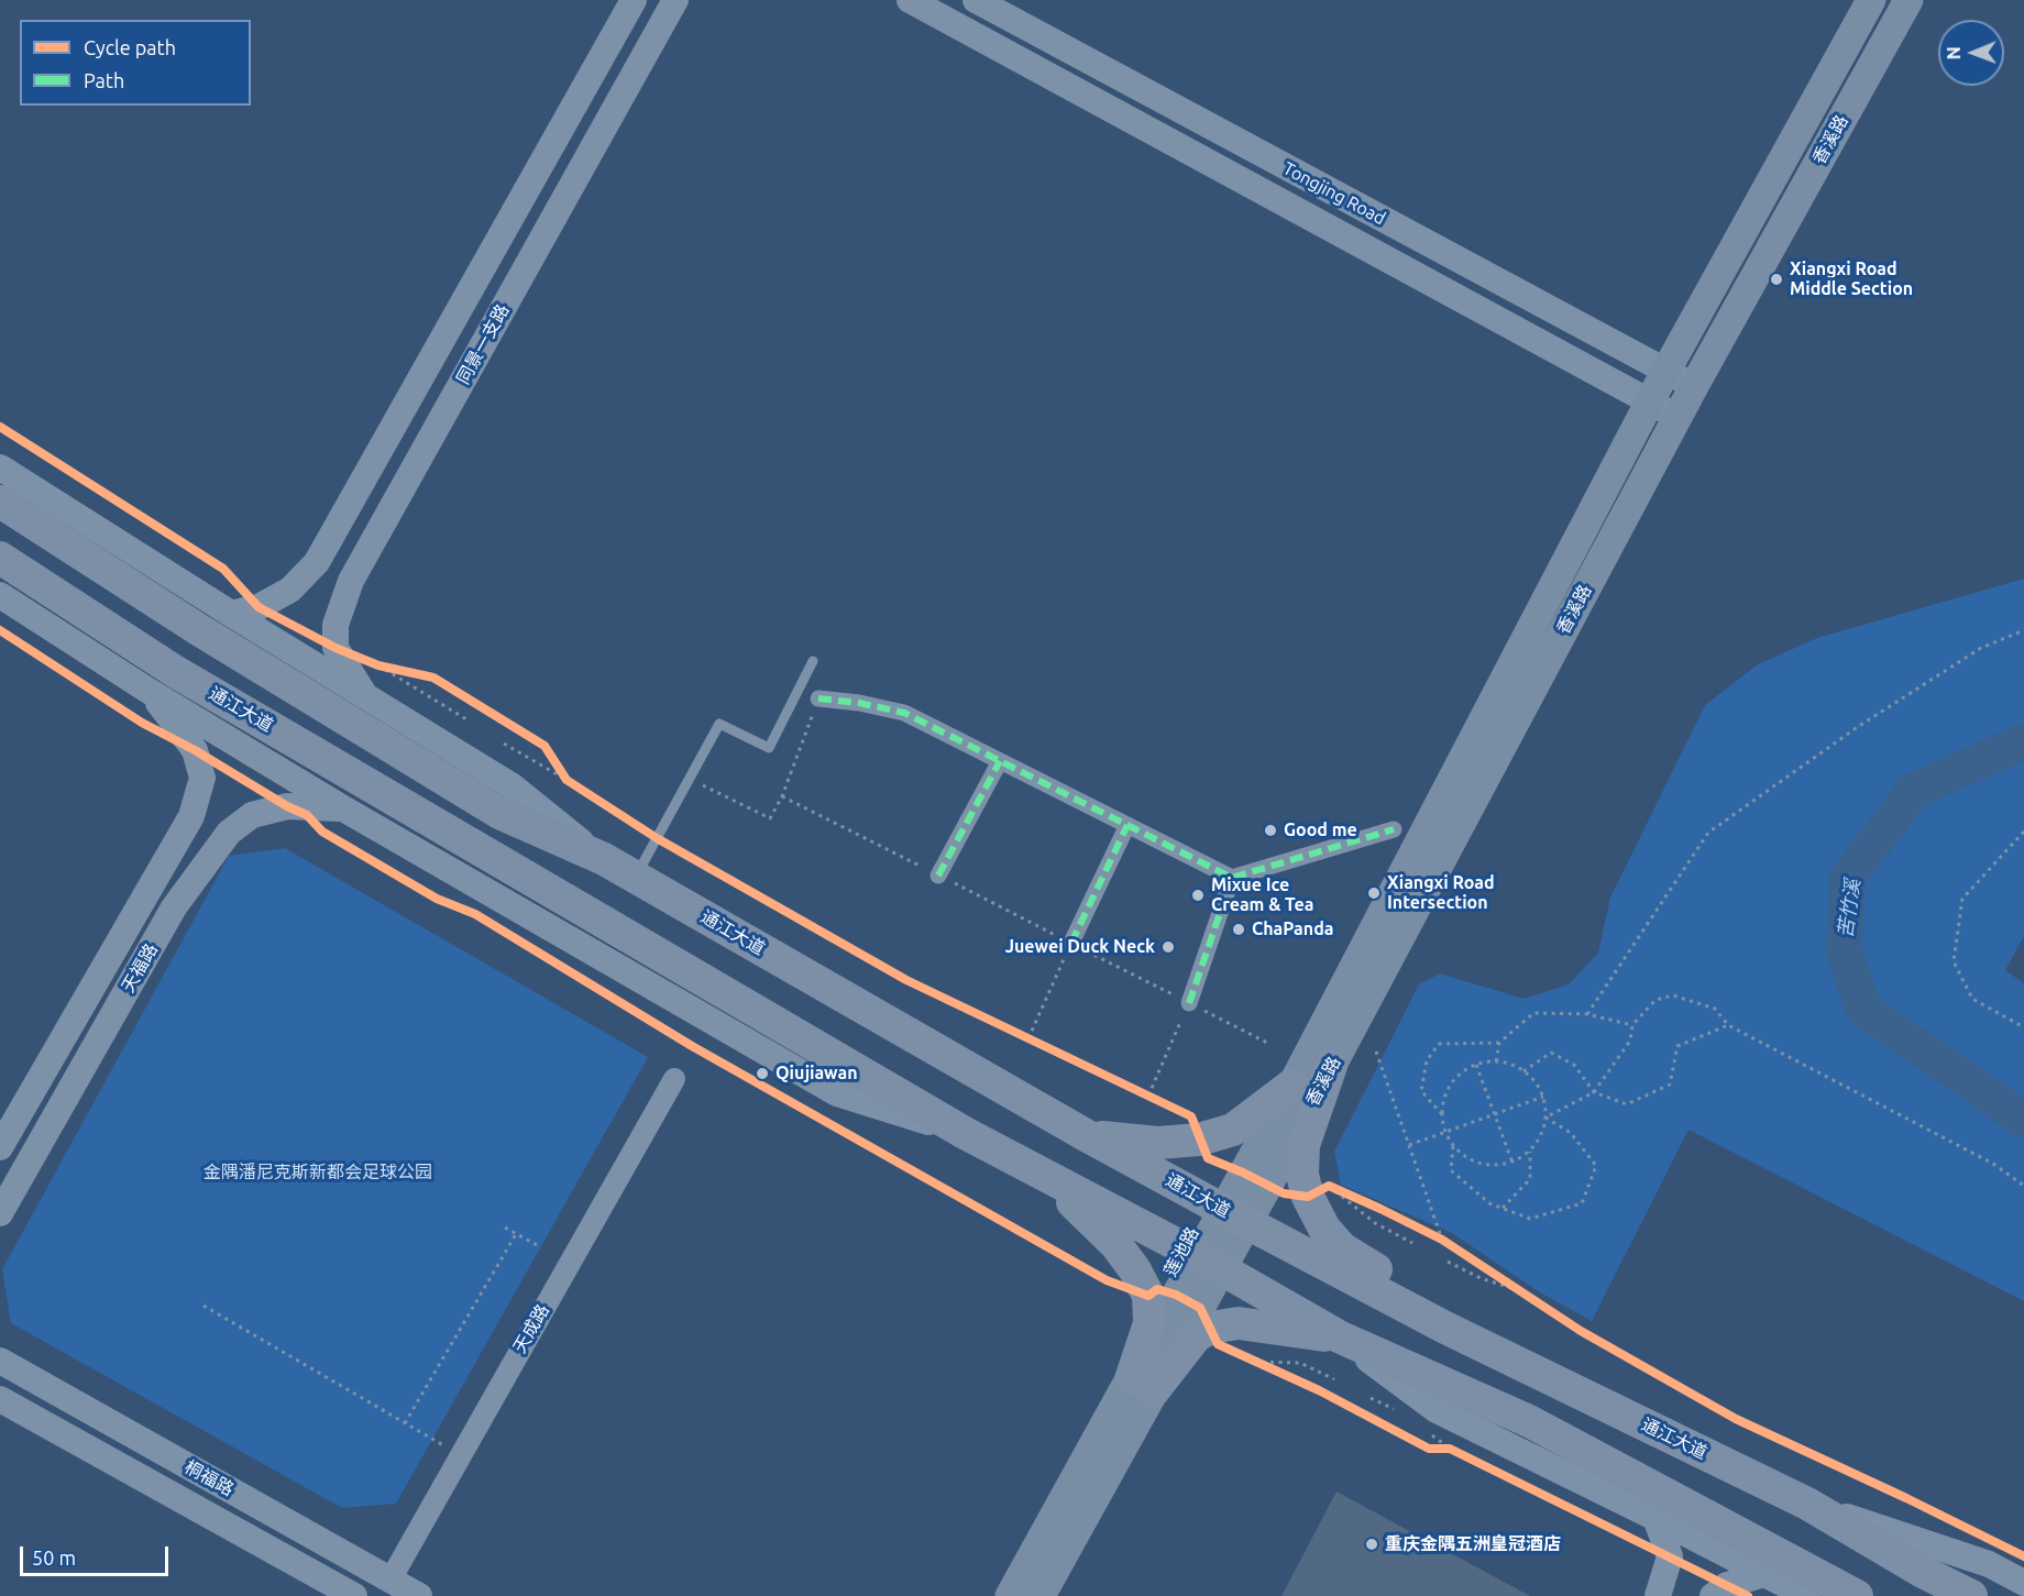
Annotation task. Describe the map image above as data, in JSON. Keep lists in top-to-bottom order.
{
  "streets": {
    "main road": ["香溪路", "通江大道", "莲池路"],
    "street": [
      "Tongjing Road",
      "同景一支路",
      "天福路",
      "天成路",
      "桐福路"
    ]
  },
  "crossings": [
    ["香溪路", "Tongjing Road"],
    ["香溪路", "通江大道"],
    ["香溪路", "莲池路"],
    ["同景一支路", "通江大道"],
    ["通江大道", "天福路"],
    ["通江大道", "莲池路"],
    ["天成路", "桐福路"]
  ],
  "water": ["苦竹溪"],
  "parks": ["金隅潘尼克斯新都会足球公园"],
  "places": [
    "Xiangxi Road Middle Section",
    "Good me",
    "Xiangxi Road Intersection",
    "Mixue Ice Cream & Tea",
    "ChaPanda",
    "Juewei Duck Neck",
    "Qiujiawan",
    "重庆金隅五洲皇冠酒店"
  ],
  "legend": ["Cycle path", "Path"],
  "scale_bar": "50 m",
  "north": "left"
}
